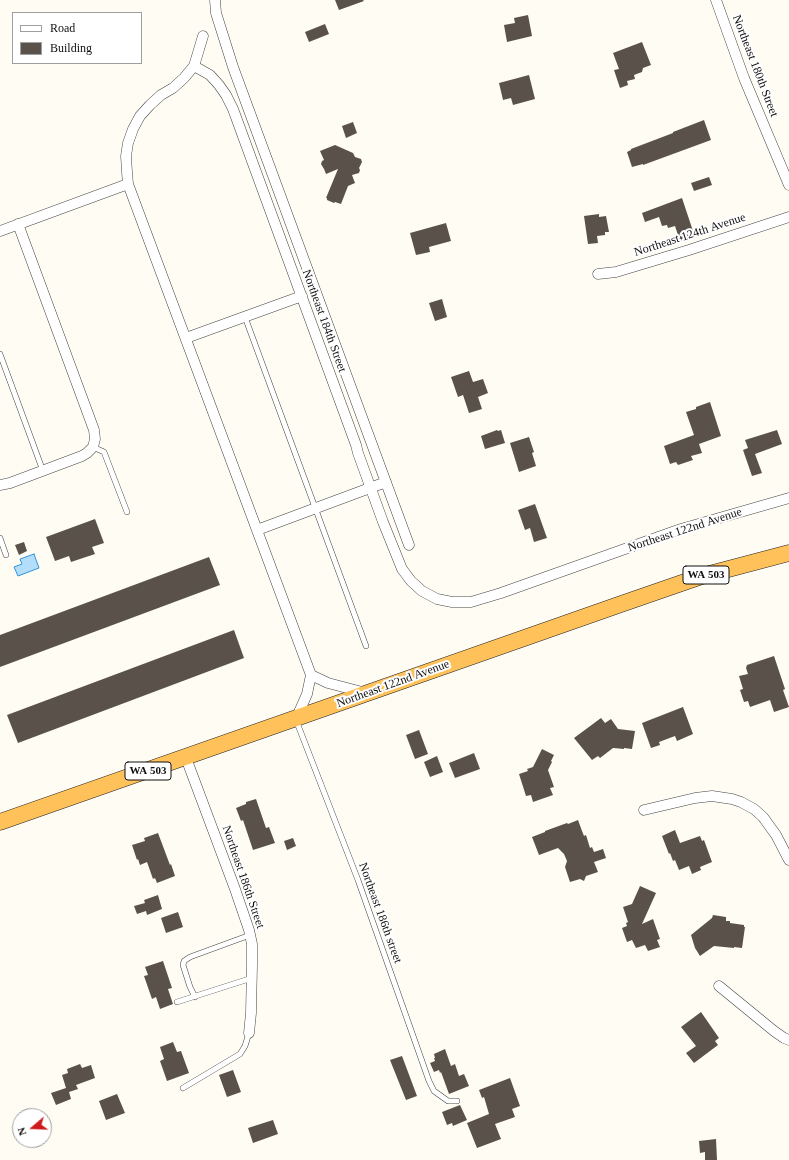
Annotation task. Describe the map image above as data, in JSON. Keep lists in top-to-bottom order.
{
  "streets": {
    "highway": ["Northeast 122nd Avenue", "WA 503"],
    "street": [
      "Northeast 180th Street",
      "Northeast 124th Avenue",
      "Northeast 184th Street",
      "Northeast 186th Street"
    ],
    "lane": ["Northeast 186th street"]
  },
  "crossings": [
    ["Northeast 184th Street", "Northeast 122nd Avenue"],
    ["Northeast 122nd Avenue", "Northeast 186th Street"],
    ["Northeast 122nd Avenue", "Northeast 186th street"]
  ],
  "legend": ["Road", "Building"],
  "north": "left"
}
